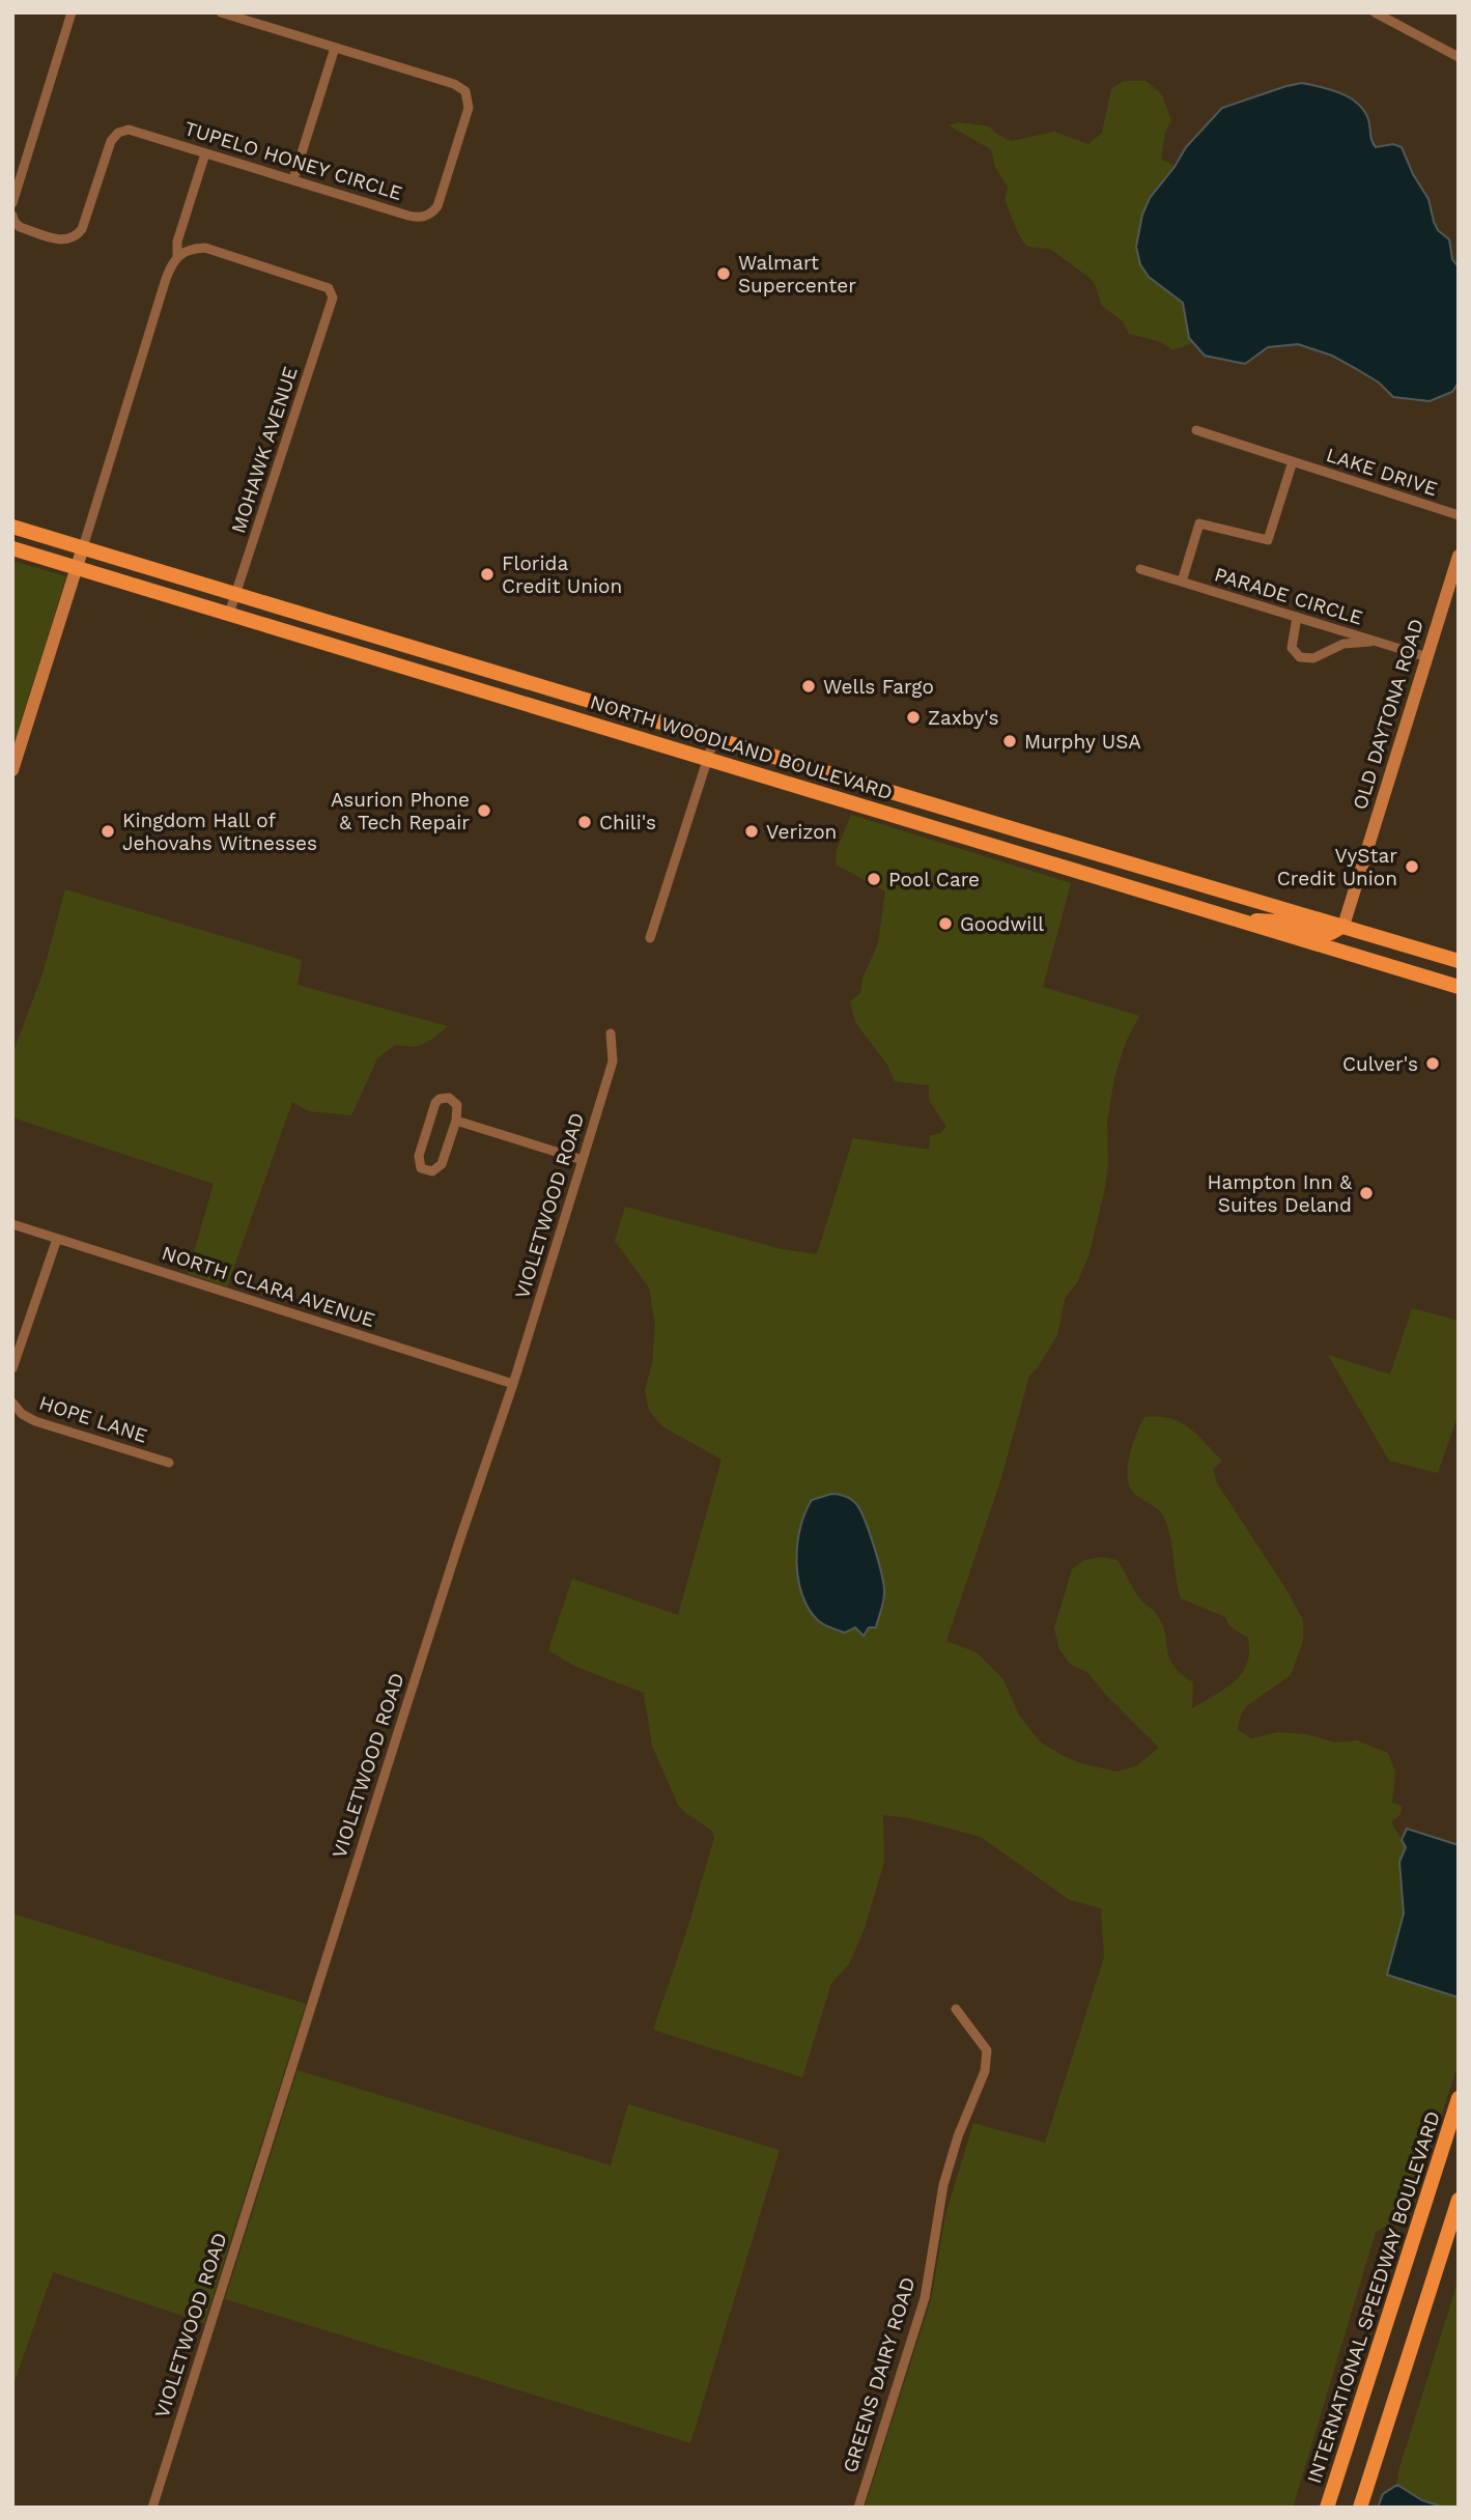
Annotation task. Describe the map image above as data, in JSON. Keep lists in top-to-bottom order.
{
  "streets": {
    "main road": ["NORTH WOODLAND BOULEVARD", "INTERNATIONAL SPEEDWAY BOULEVARD"],
    "street": [
      "TUPELO HONEY CIRCLE",
      "MOHAWK AVENUE",
      "LAKE DRIVE",
      "PARADE CIRCLE",
      "OLD DAYTONA ROAD",
      "VIOLETWOOD ROAD",
      "NORTH CLARA AVENUE",
      "HOPE LANE",
      "GREENS DAIRY ROAD"
    ]
  },
  "crossings": [
    ["MOHAWK AVENUE", "NORTH WOODLAND BOULEVARD"],
    ["PARADE CIRCLE", "OLD DAYTONA ROAD"],
    ["OLD DAYTONA ROAD", "NORTH WOODLAND BOULEVARD"],
    ["VIOLETWOOD ROAD", "NORTH CLARA AVENUE"]
  ],
  "places": [
    "Walmart Supercenter",
    "Florida Credit Union",
    "Wells Fargo",
    "Zaxby's",
    "Murphy USA",
    "Asurion Phone & Tech Repair",
    "Chili's",
    "Kingdom Hall of Jehovahs Witnesses",
    "Verizon",
    "VyStar Credit Union",
    "Pool Care",
    "Goodwill",
    "Culver's",
    "Hampton Inn & Suites Deland"
  ]
}
